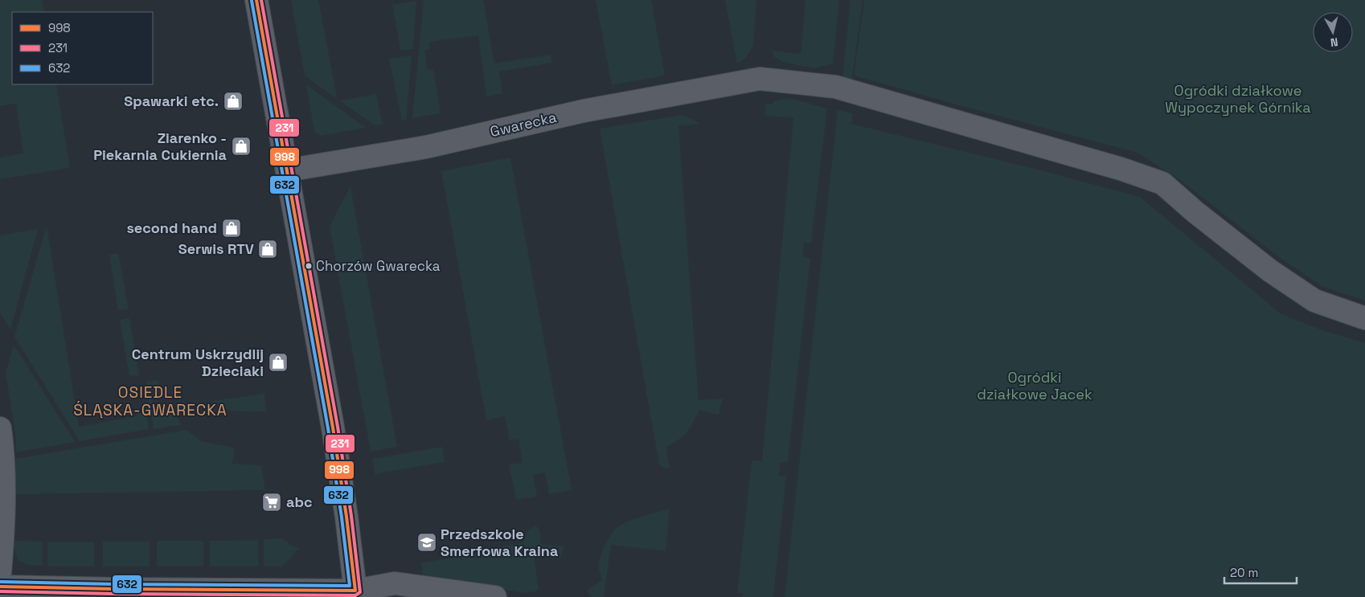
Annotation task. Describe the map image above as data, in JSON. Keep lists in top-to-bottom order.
{
  "streets": {
    "street": ["Gwarecka"]
  },
  "districts": ["OSIEDLE ŚLĄSKA-GWARECKA"],
  "parks": ["Ogródki działkowe Wypoczynek Górnika", "Ogródki działkowe Jacek"],
  "places": {
    "shop": [
      "Spawarki etc.",
      "Ziarenko - Piekarnia Cukiernia",
      "second hand",
      "Serwis RTV",
      "Centrum Uskrzydlij Dzieciaki"
    ],
    "other": ["Chorzów Gwarecka"],
    "supermarket": ["abc"],
    "school or university": ["Przedszkole Smerfowa Kraina"]
  },
  "lines": ["transit line 998", "transit line 231", "transit line 632"],
  "legend": ["998", "231", "632"],
  "scale_bar": "20 m",
  "north": "bottom"
}
